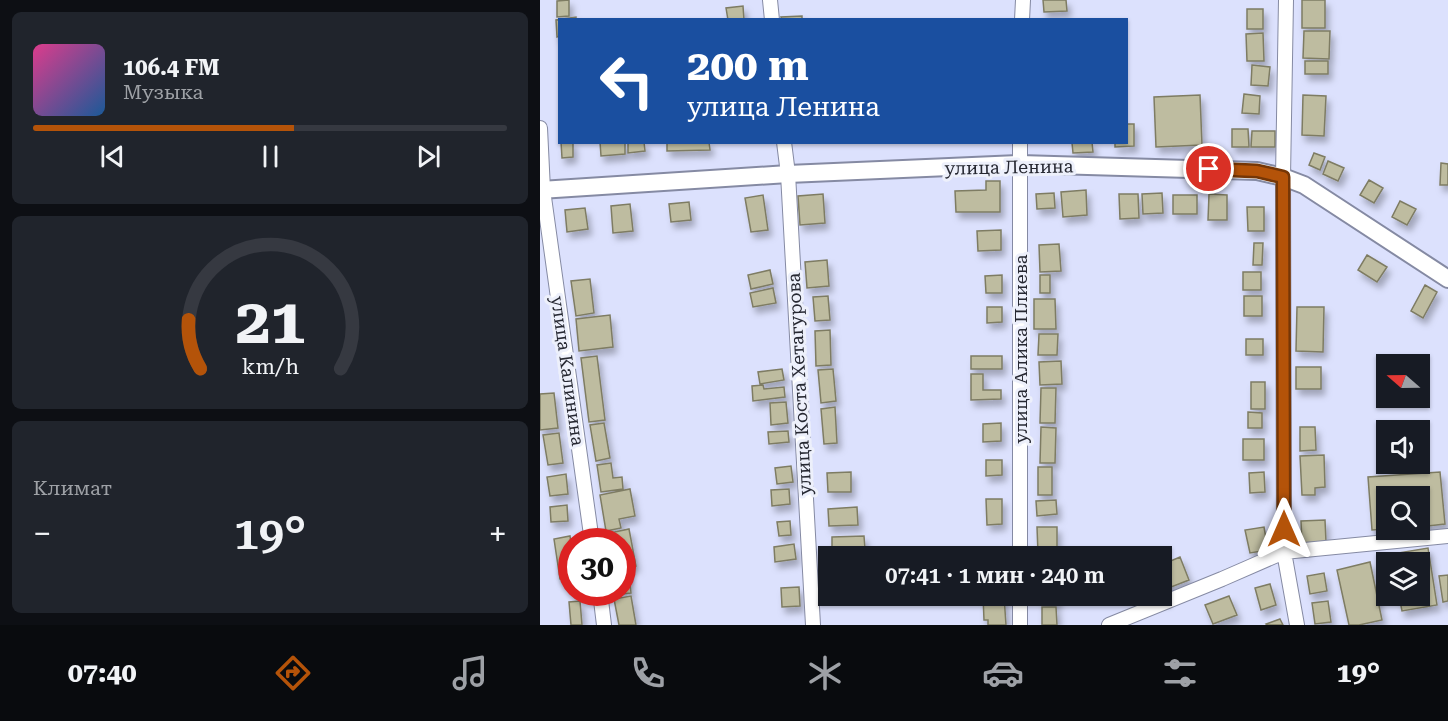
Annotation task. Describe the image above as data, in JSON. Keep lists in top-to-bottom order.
{
  "streets": {
    "street": [
      "улица Ленина",
      "улица Алика Плиева",
      "улица Калинина",
      "улица Коста Хетагурова"
    ]
  },
  "crossings": [
    ["улица Ленина", "улица Алика Плиева"],
    ["улица Ленина", "улица Калинина"],
    ["улица Ленина", "улица Коста Хетагурова"]
  ],
  "north": "left",
  "page": {
    "turn": ["200 m", "улица Ленина"],
    "song": ["106.4 FM", "Музыка"],
    "tile": "Климат",
    "heat": ["−", "19°", "+"],
    "limit": "30",
    "trip": "07:41 · 1 мин · 240 m",
    "tabs": ["07:40", "19°"],
    "gauge": ["21", "km/h"]
  }
}
